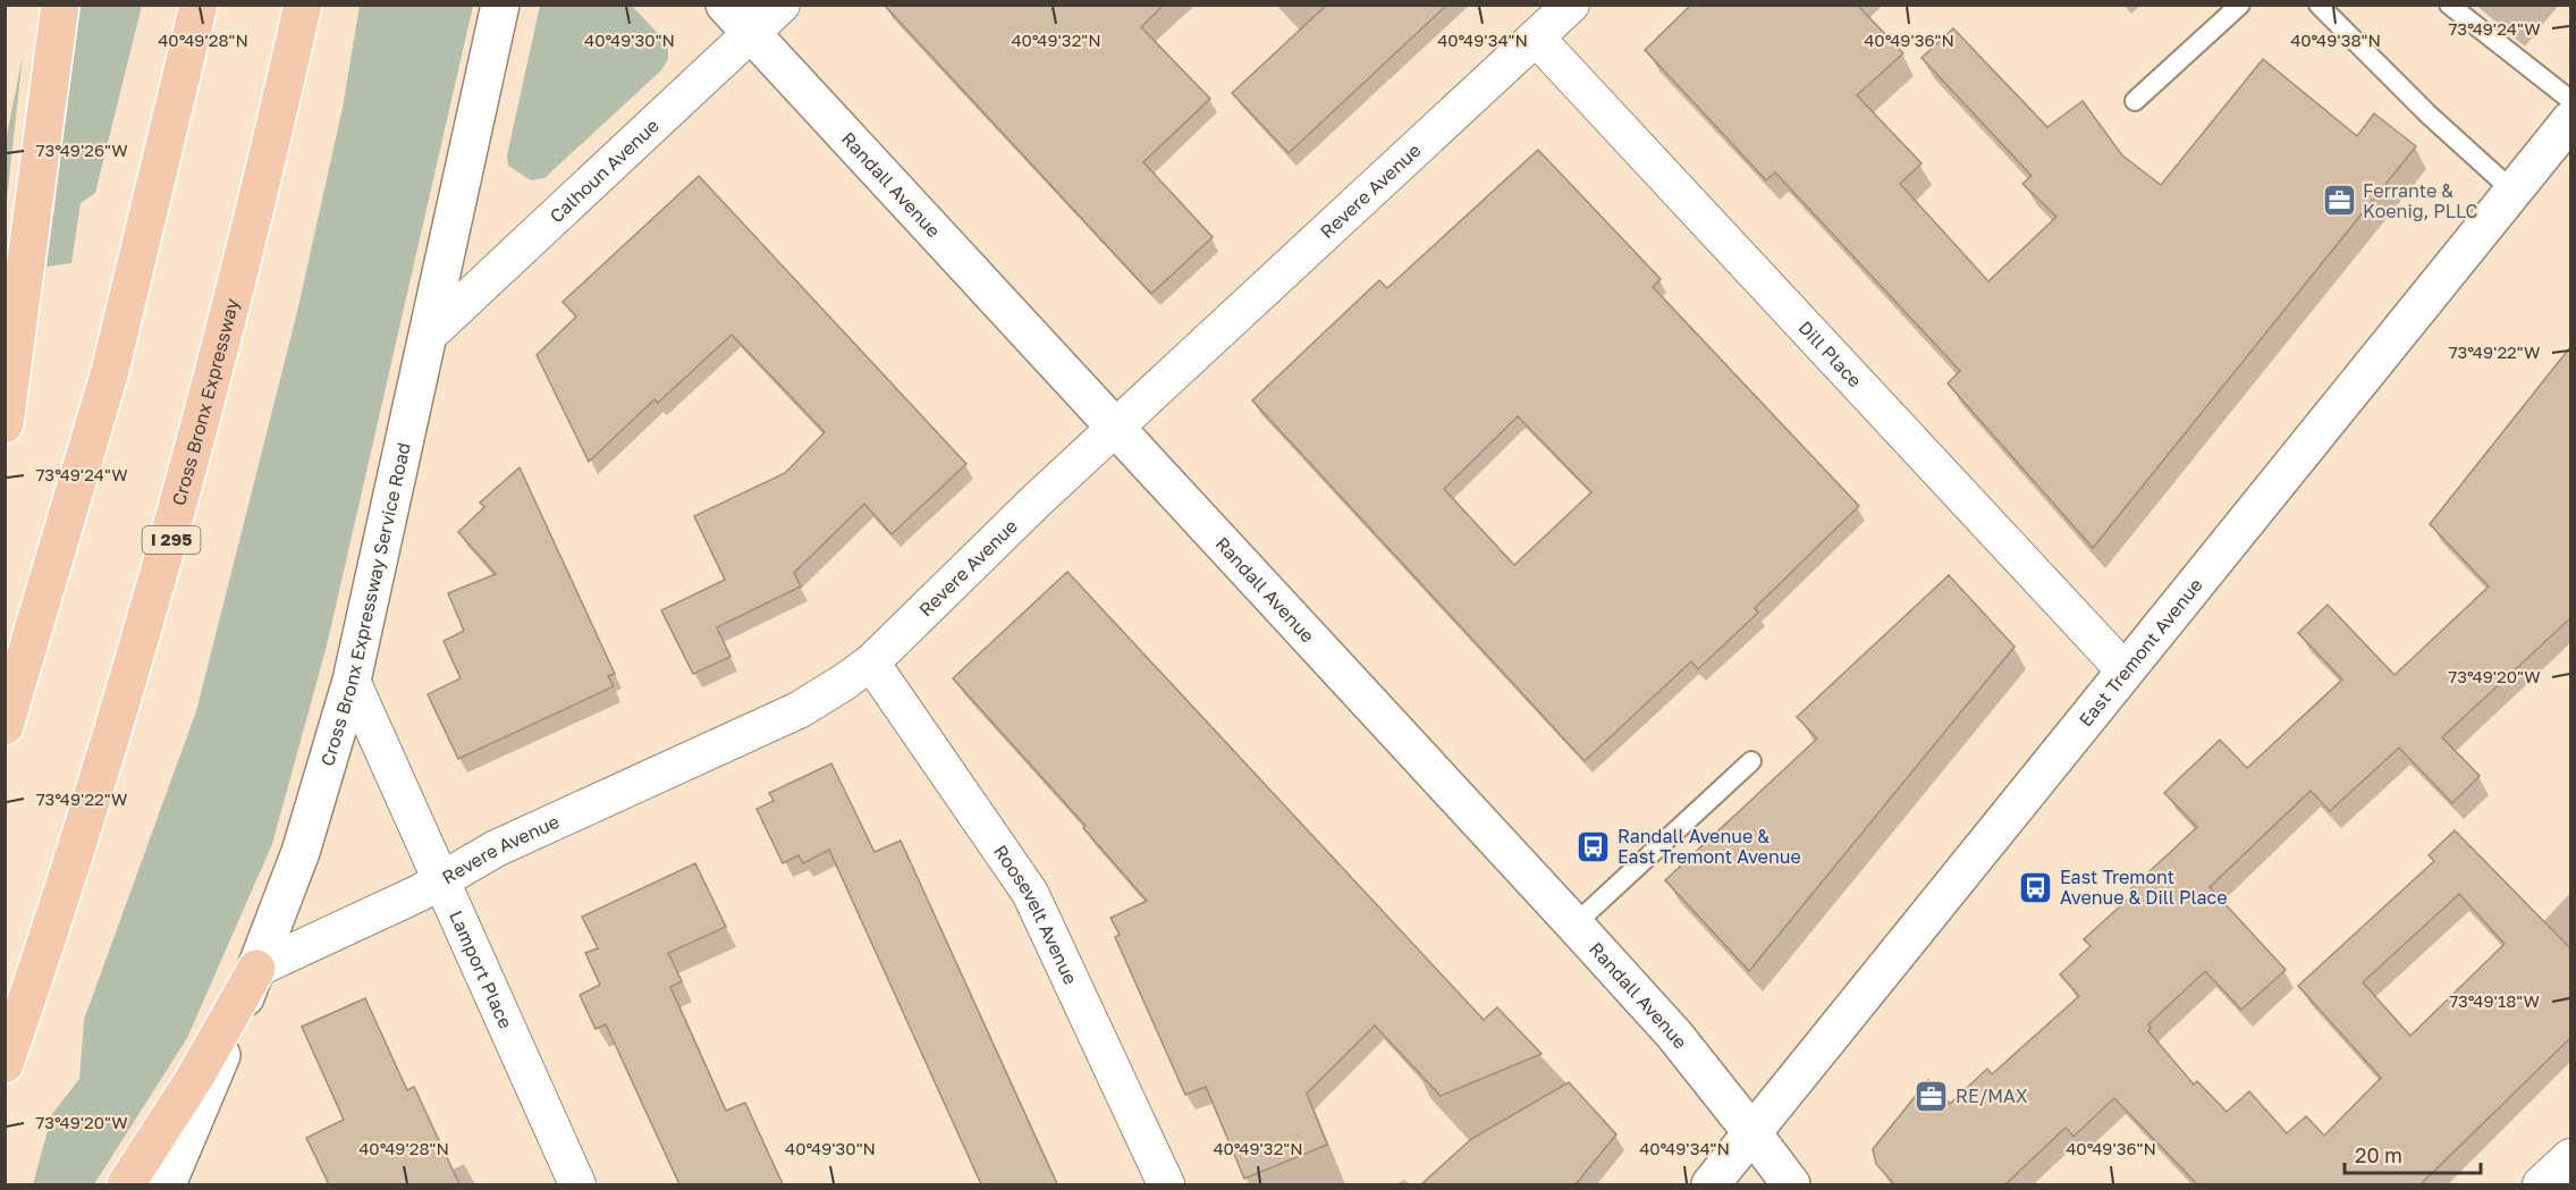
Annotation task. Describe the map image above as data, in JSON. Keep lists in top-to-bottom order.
{
  "streets": {
    "highway": ["Cross Bronx Expressway", "I 295"],
    "main road": ["Randall Avenue", "Cross Bronx Expressway Service Road", "East Tremont Avenue"],
    "street": [
      "Calhoun Avenue",
      "Revere Avenue",
      "Dill Place",
      "Roosevelt Avenue",
      "Lamport Place"
    ]
  },
  "crossings": [
    ["Calhoun Avenue", "Randall Avenue"],
    ["Calhoun Avenue", "Cross Bronx Expressway Service Road"],
    ["Randall Avenue", "Revere Avenue"],
    ["Randall Avenue", "East Tremont Avenue"],
    ["Revere Avenue", "Dill Place"],
    ["Revere Avenue", "Cross Bronx Expressway Service Road"],
    ["Revere Avenue", "Roosevelt Avenue"],
    ["Revere Avenue", "Lamport Place"],
    ["Dill Place", "East Tremont Avenue"],
    ["Cross Bronx Expressway Service Road", "Lamport Place"]
  ],
  "places": {
    "office": ["Ferrante & Koenig, PLLC", "RE/MAX"],
    "bus stop": ["Randall Avenue & East Tremont Avenue", "East Tremont Avenue & Dill Place"]
  },
  "scale_bar": "20 m",
  "coordinates": [
    "73°49'24\"W",
    "40°49'28\"N",
    "40°49'30\"N",
    "40°49'32\"N",
    "40°49'34\"N",
    "40°49'36\"N",
    "40°49'38\"N",
    "73°49'26\"W",
    "73°49'22\"W",
    "73°49'20\"W",
    "73°49'18\"W"
  ]
}
